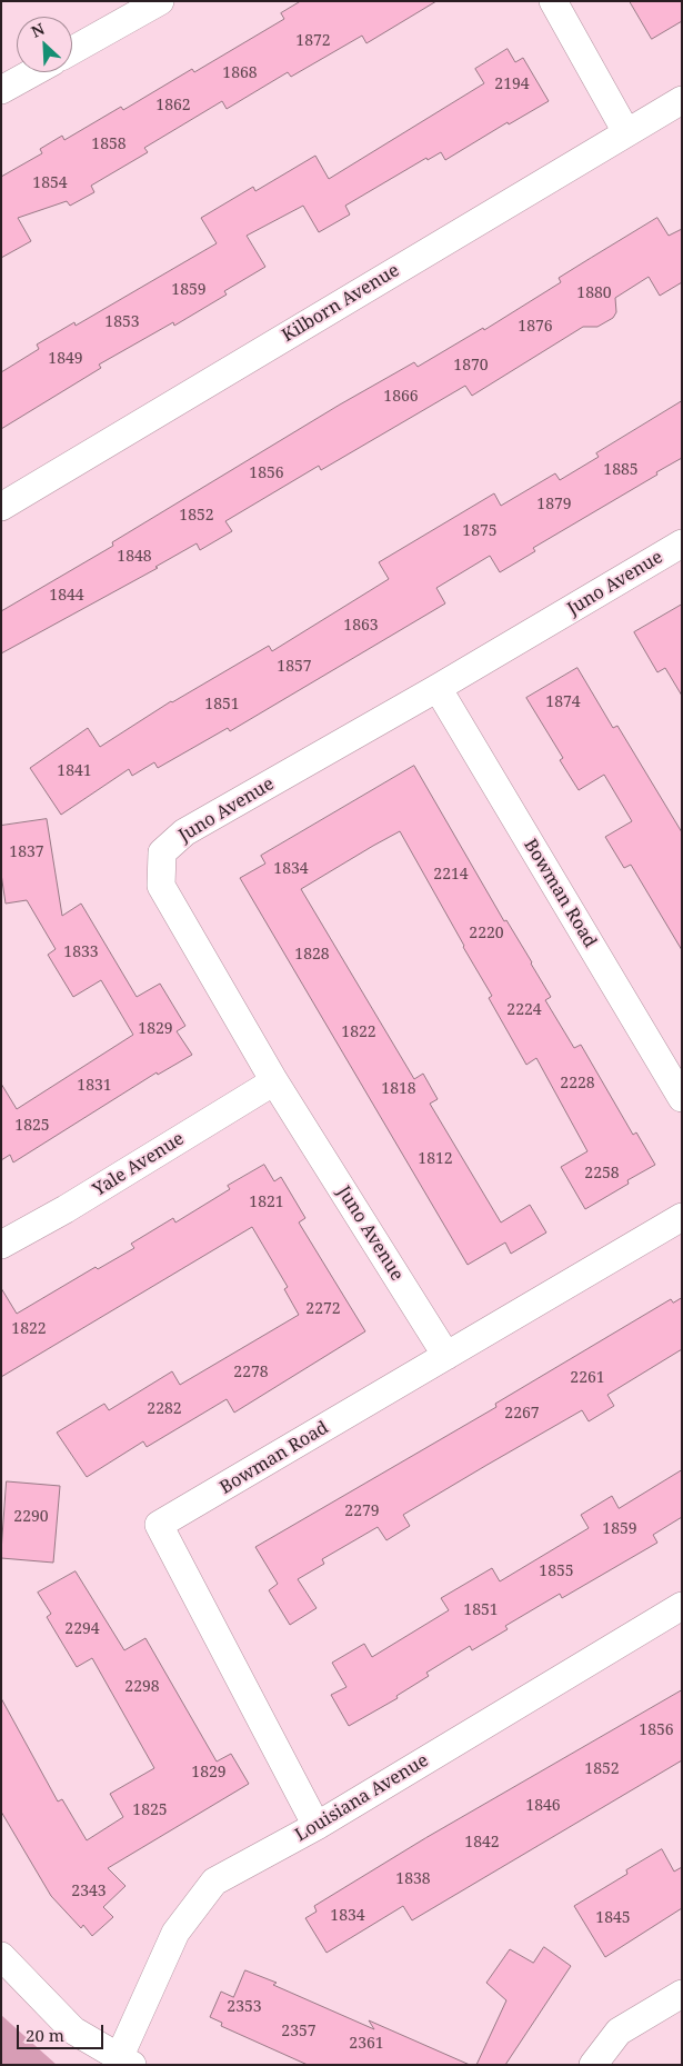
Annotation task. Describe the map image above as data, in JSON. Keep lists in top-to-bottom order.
{
  "streets": {
    "street": [
      "Kilborn Avenue",
      "Juno Avenue",
      "Bowman Road",
      "Yale Avenue",
      "Louisiana Avenue"
    ]
  },
  "crossings": [
    ["Juno Avenue", "Bowman Road"],
    ["Juno Avenue", "Yale Avenue"],
    ["Bowman Road", "Louisiana Avenue"]
  ],
  "house_numbers": [
    "1872",
    "1868",
    "2194",
    "1862",
    "1858",
    "1854",
    "1859",
    "1880",
    "1853",
    "1876",
    "1849",
    "1870",
    "1866",
    "1885",
    "1856",
    "1879",
    "1852",
    "1875",
    "1848",
    "1844",
    "1863",
    "1857",
    "1874",
    "1851",
    "1841",
    "1837",
    "1834",
    "2214",
    "2220",
    "1833",
    "1828",
    "2224",
    "1829",
    "1822",
    "2228",
    "1831",
    "1818",
    "1825",
    "1812",
    "2258",
    "1821",
    "2272",
    "1822",
    "2278",
    "2261",
    "2282",
    "2267",
    "2279",
    "2290",
    "1859",
    "1855",
    "1851",
    "2294",
    "2298",
    "1856",
    "1852",
    "1829",
    "1846",
    "1825",
    "1842",
    "1838",
    "2343",
    "1834",
    "1845",
    "2353",
    "2357",
    "2361"
  ],
  "scale_bar": "20 m",
  "north": "top left"
}
